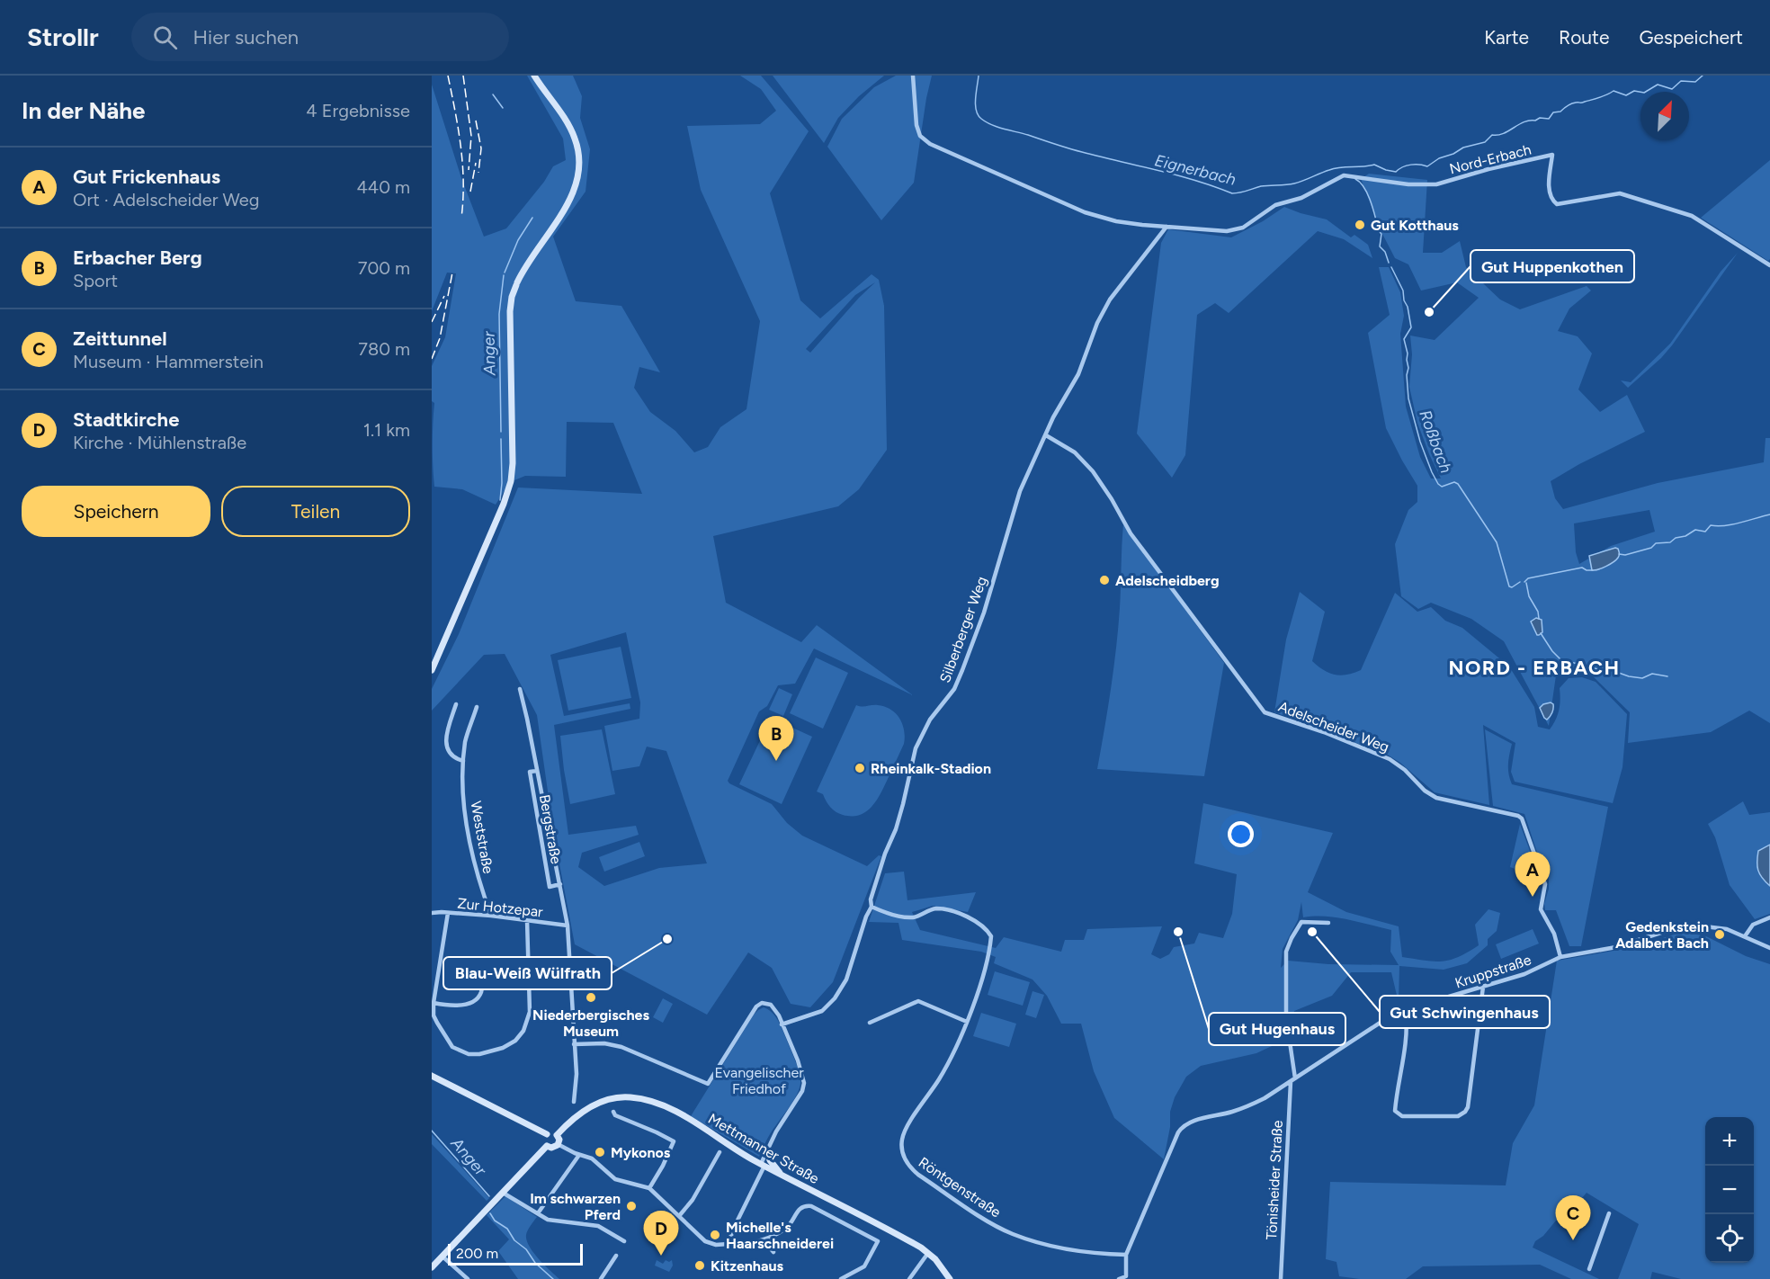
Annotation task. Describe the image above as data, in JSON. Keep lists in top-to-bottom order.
{
  "streets": {
    "street": [
      "Nord-Erbach",
      "Silberberger Weg",
      "Adelscheider Weg",
      "Bergstraße",
      "Weststraße",
      "Zur Hotzepar",
      "Kruppstraße",
      "Mettmanner Straße",
      "Tönisheider Straße",
      "Röntgenstraße"
    ]
  },
  "crossings": [
    ["Nord-Erbach", "Silberberger Weg"],
    ["Silberberger Weg", "Adelscheider Weg"],
    ["Silberberger Weg", "Röntgenstraße"],
    ["Adelscheider Weg", "Kruppstraße"],
    ["Bergstraße", "Zur Hotzepar"],
    ["Weststraße", "Zur Hotzepar"],
    ["Kruppstraße", "Tönisheider Straße"],
    ["Kruppstraße", "Röntgenstraße"]
  ],
  "districts": ["NORD - ERBACH"],
  "water": ["Eignerbach", "Anger", "Roßbach"],
  "parks": ["Evangelischer Friedhof"],
  "places": [
    "Gut Kotthaus",
    "Gut Huppenkothen",
    "Adelscheidberg",
    "Rheinkalk-Stadion",
    "Gut Hugenhaus",
    "Gut Schwingenhaus",
    "Gedenkstein Adalbert Bach",
    "Blau-Weiß Wülfrath",
    "Niederbergisches Museum",
    "Mykonos",
    "Im schwarzen Pferd",
    "Michelle's Haarschneiderei",
    "Kitzenhaus"
  ],
  "scale_bar": "200 m",
  "north": "top right",
  "page": {
    "header": "Strollr",
    "search": "Hier suchen",
    "nav": ["Karte", "Route", "Gespeichert"],
    "heading": ["In der Nähe", "4 Ergebnisse"],
    "list": [
      {
        "mark": "A",
        "name": "Gut Frickenhaus",
        "note": "Ort · Adelscheider Weg",
        "value": "440 m"
      },
      {
        "mark": "B",
        "name": "Erbacher Berg",
        "note": "Sport",
        "value": "700 m"
      },
      {
        "mark": "C",
        "name": "Zeittunnel",
        "note": "Museum · Hammerstein",
        "value": "780 m"
      },
      {
        "mark": "D",
        "name": "Stadtkirche",
        "note": "Kirche · Mühlenstraße",
        "value": "1.1 km"
      }
    ],
    "buttons": ["Speichern", "Teilen"],
    "pins": [
      "B",
      "A",
      "C",
      "D"
    ],
    "map_buttons": ["+", "−"],
    "scale": "200 m"
  }
}
